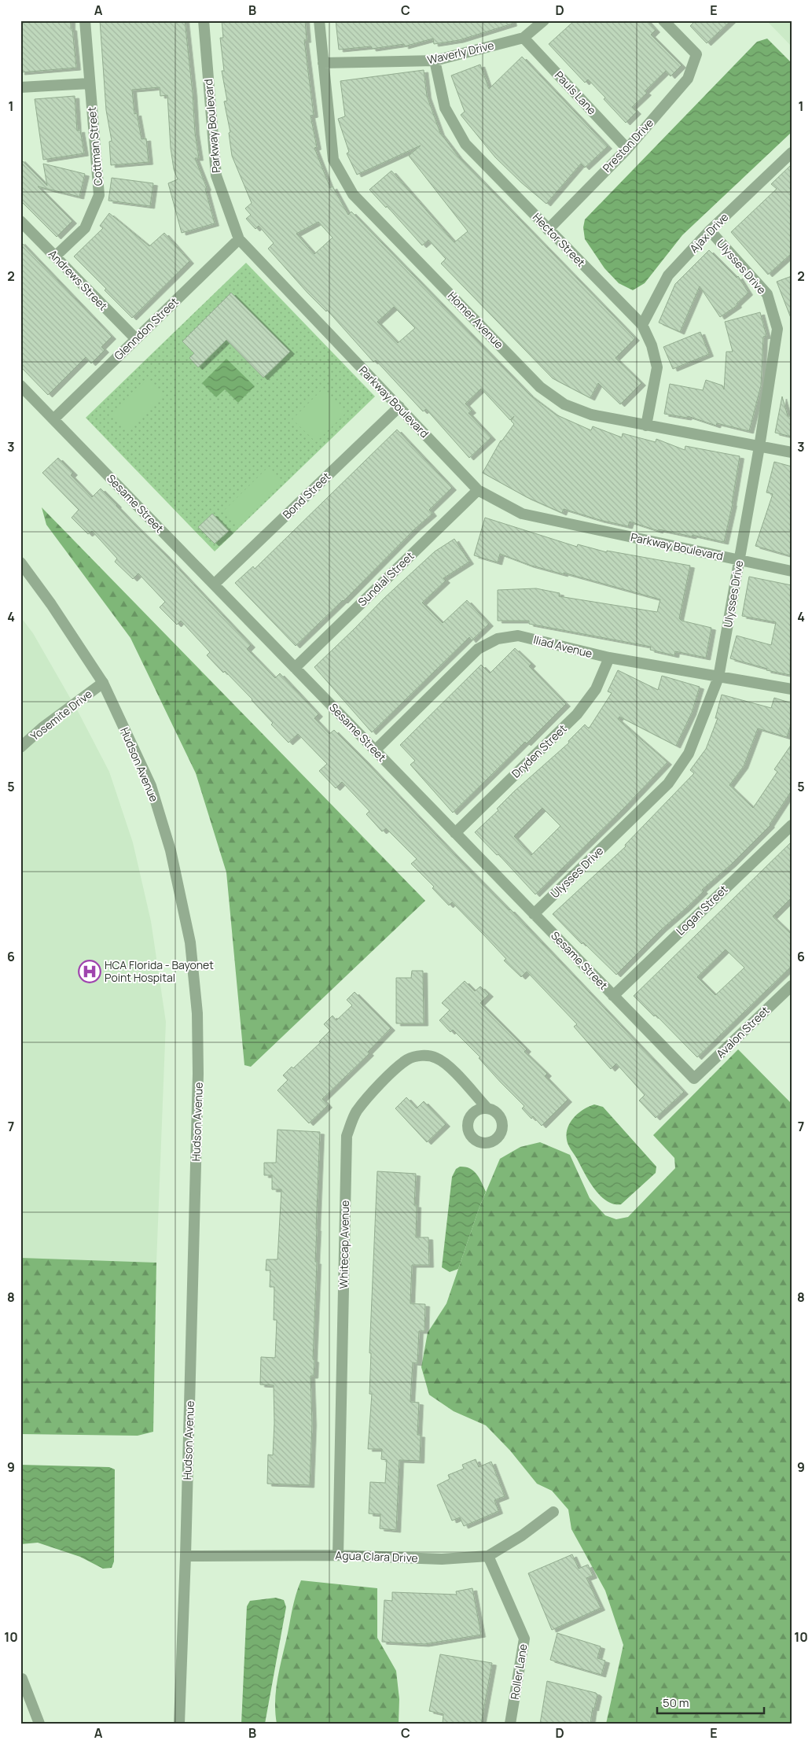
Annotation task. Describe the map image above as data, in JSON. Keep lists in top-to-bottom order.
{
  "streets": {
    "street": [
      "Waverly Drive",
      "Pauls Lane",
      "Parkway Boulevard",
      "Preston Drive",
      "Cottman Street",
      "Ajax Drive",
      "Hector Street",
      "Ulysses Drive",
      "Andrews Street",
      "Homer Avenue",
      "Glenndon Street",
      "Bond Street",
      "Sesame Street",
      "Sundial Street",
      "Iliad Avenue",
      "Yosemite Drive",
      "Dryden Street",
      "Hudson Avenue",
      "Logan Street",
      "Avalon Street",
      "Whitecap Avenue",
      "Agua Clara Drive",
      "Roller Lane"
    ]
  },
  "crossings": [
    ["Waverly Drive", "Pauls Lane"],
    ["Waverly Drive", "Hector Street"],
    ["Waverly Drive", "Homer Avenue"],
    ["Pauls Lane", "Preston Drive"],
    ["Parkway Boulevard", "Ulysses Drive"],
    ["Parkway Boulevard", "Glenndon Street"],
    ["Parkway Boulevard", "Bond Street"],
    ["Parkway Boulevard", "Sundial Street"],
    ["Preston Drive", "Hector Street"],
    ["Cottman Street", "Andrews Street"],
    ["Ajax Drive", "Hector Street"],
    ["Ajax Drive", "Ulysses Drive"],
    ["Hector Street", "Homer Avenue"],
    ["Ulysses Drive", "Homer Avenue"],
    ["Ulysses Drive", "Sesame Street"],
    ["Ulysses Drive", "Iliad Avenue"],
    ["Andrews Street", "Glenndon Street"],
    ["Glenndon Street", "Sesame Street"],
    ["Bond Street", "Sesame Street"],
    ["Sesame Street", "Sundial Street"],
    ["Sesame Street", "Iliad Avenue"],
    ["Sesame Street", "Dryden Street"],
    ["Sesame Street", "Logan Street"],
    ["Sesame Street", "Avalon Street"],
    ["Iliad Avenue", "Dryden Street"],
    ["Yosemite Drive", "Hudson Avenue"],
    ["Hudson Avenue", "Agua Clara Drive"],
    ["Whitecap Avenue", "Agua Clara Drive"],
    ["Agua Clara Drive", "Roller Lane"]
  ],
  "places": {
    "hospital": ["HCA Florida - Bayonet Point Hospital"]
  },
  "scale_bar": "50 m",
  "grid": {
    "columns": [
      "A",
      "B",
      "C",
      "D",
      "E"
    ],
    "rows": [
      "1",
      "2",
      "3",
      "4",
      "5",
      "6",
      "7",
      "8",
      "9",
      "10"
    ]
  }
}
